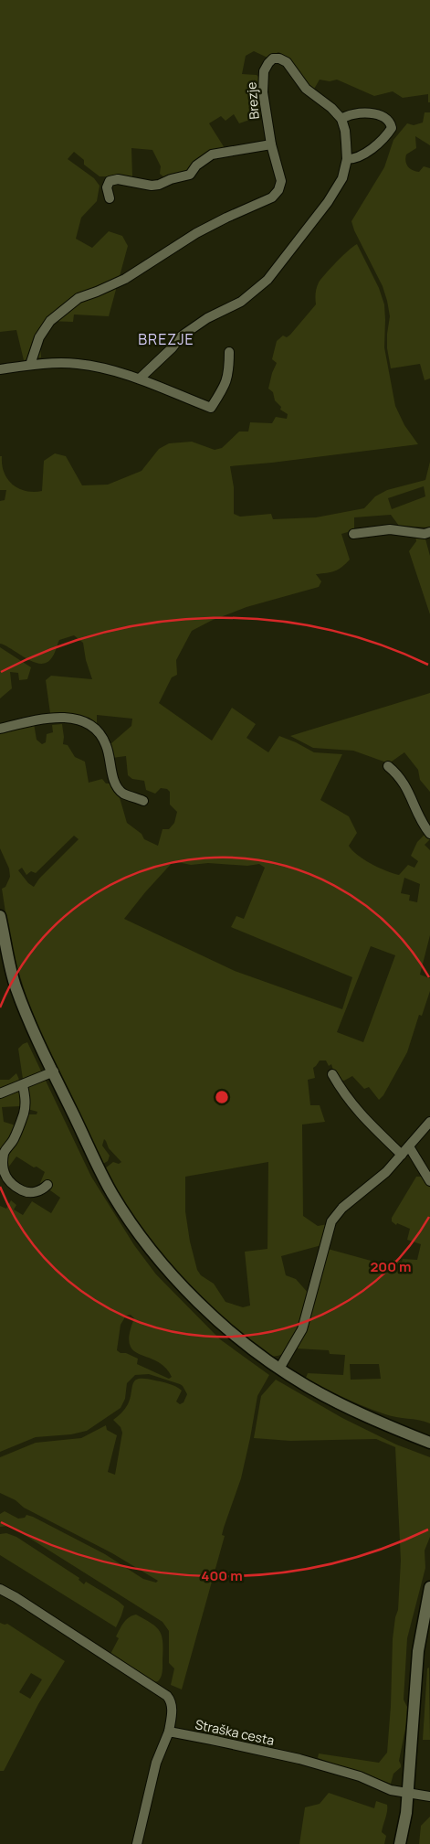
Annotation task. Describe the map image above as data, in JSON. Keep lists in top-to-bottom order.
{
  "streets": {
    "street": ["Brezje", "Straška cesta"]
  },
  "districts": ["BREZJE"],
  "rings": ["200 m", "400 m"]
}
